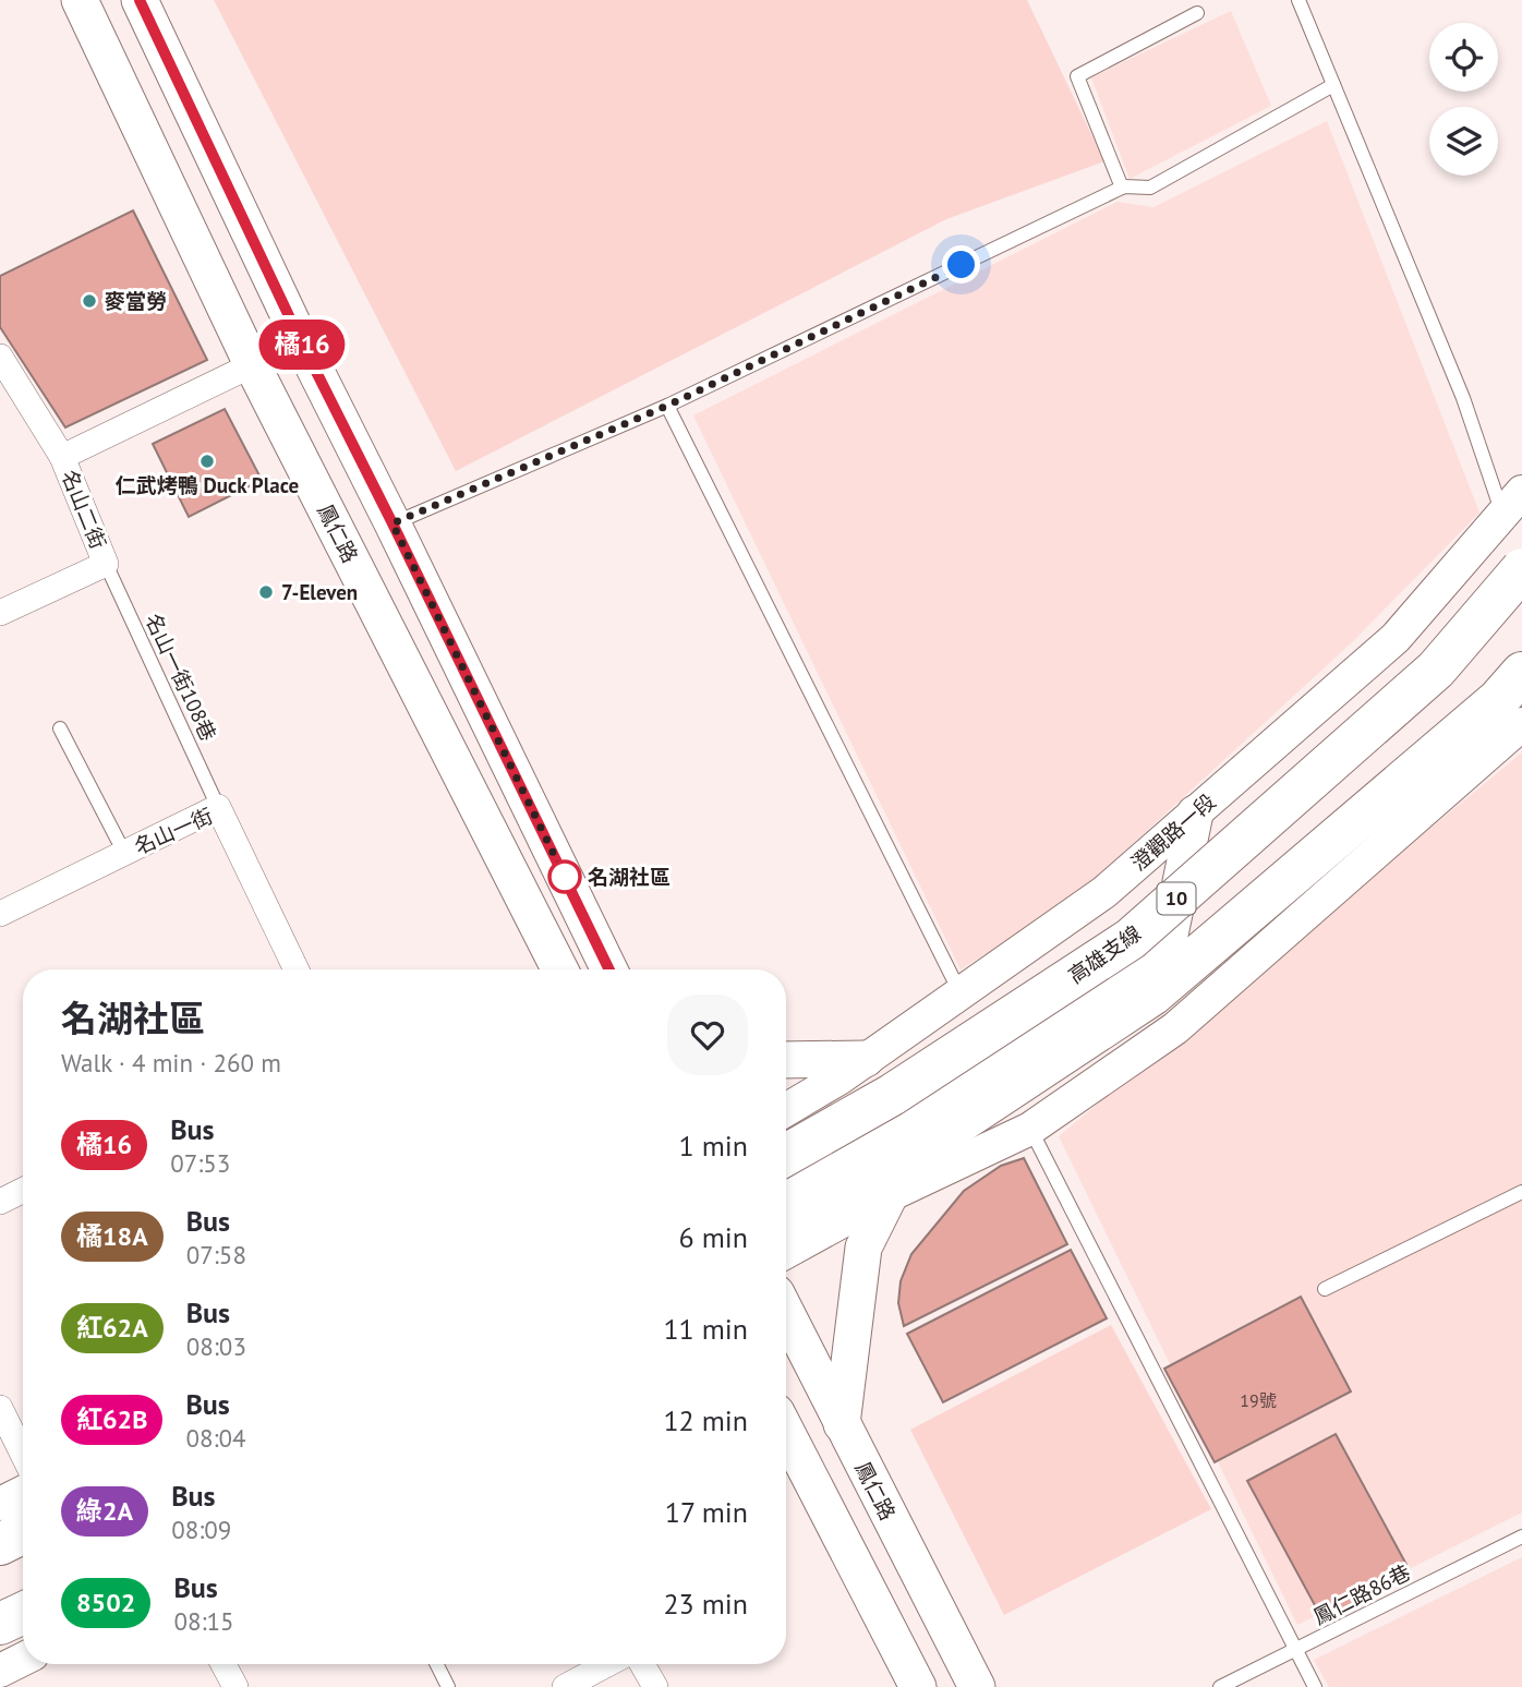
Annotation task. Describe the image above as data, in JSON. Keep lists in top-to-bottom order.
{
  "streets": {
    "highway": ["10", "高雄支線"],
    "main road": ["鳳仁路"],
    "street": ["名山二街", "名山一街", "澄觀路一段"],
    "lane": ["名山一街108巷", "鳳仁路86巷"]
  },
  "crossings": [
    ["名山二街", "名山一街108巷"],
    ["名山一街108巷", "名山一街"]
  ],
  "places": [
    "麥當勞",
    "仁武烤鴨 Duck Place",
    "7-Eleven",
    "名湖社區"
  ],
  "lines": ["bus line 橘16"],
  "house_numbers": ["19號"],
  "page": {
    "on_map": "橘16",
    "heading": ["名湖社區", "Walk · 4 min · 260 m"],
    "list": [
      {
        "mark": "橘16",
        "name": "Bus",
        "note": "07:53",
        "value": "1 min"
      },
      {
        "mark": "橘18A",
        "name": "Bus",
        "note": "07:58",
        "value": "6 min"
      },
      {
        "mark": "紅62A",
        "name": "Bus",
        "note": "08:03",
        "value": "11 min"
      },
      {
        "mark": "紅62B",
        "name": "Bus",
        "note": "08:04",
        "value": "12 min"
      },
      {
        "mark": "綠2A",
        "name": "Bus",
        "note": "08:09",
        "value": "17 min"
      },
      {
        "mark": "8502",
        "name": "Bus",
        "note": "08:15",
        "value": "23 min"
      }
    ]
  }
}
